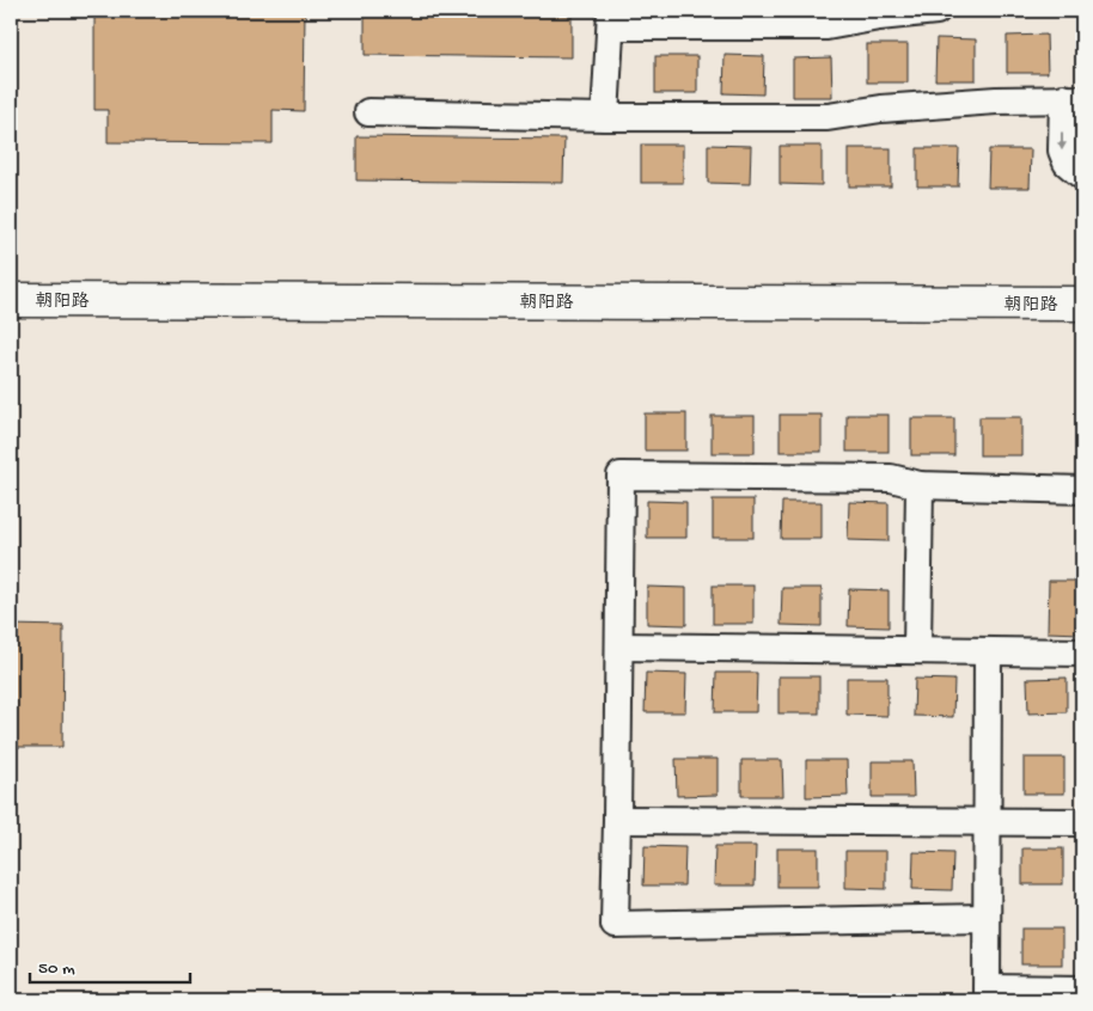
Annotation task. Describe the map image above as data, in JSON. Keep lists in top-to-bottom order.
{
  "streets": {
    "main road": ["朝阳路"]
  },
  "scale_bar": "50 m"
}
